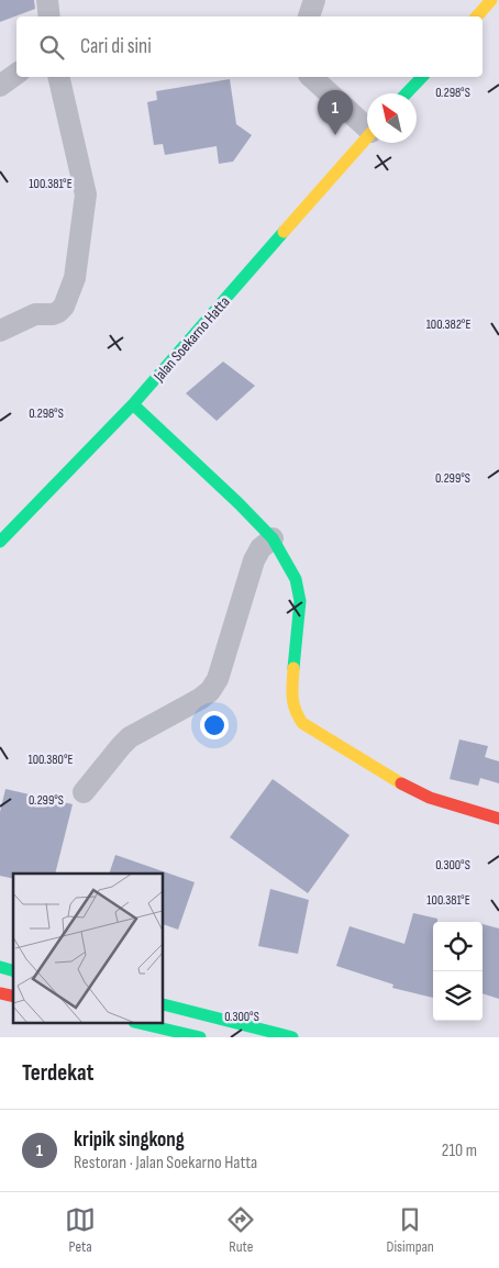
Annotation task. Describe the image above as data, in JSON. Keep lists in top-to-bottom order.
{
  "streets": {
    "main road": ["Jalan Soekarno Hatta"]
  },
  "north": "top left",
  "page": {
    "search": "Cari di sini",
    "pins": "1",
    "heading": "Terdekat",
    "list": [
      {
        "mark": "1",
        "name": "kripik singkong",
        "note": "Restoran · Jalan Soekarno Hatta",
        "value": "210 m"
      }
    ],
    "nav": ["Peta", "Rute", "Disimpan"]
  },
  "coordinates": [
    "0.298°S",
    "100.381°E",
    "100.382°E",
    "0.299°S",
    "100.380°E",
    "0.300°S"
  ]
}
